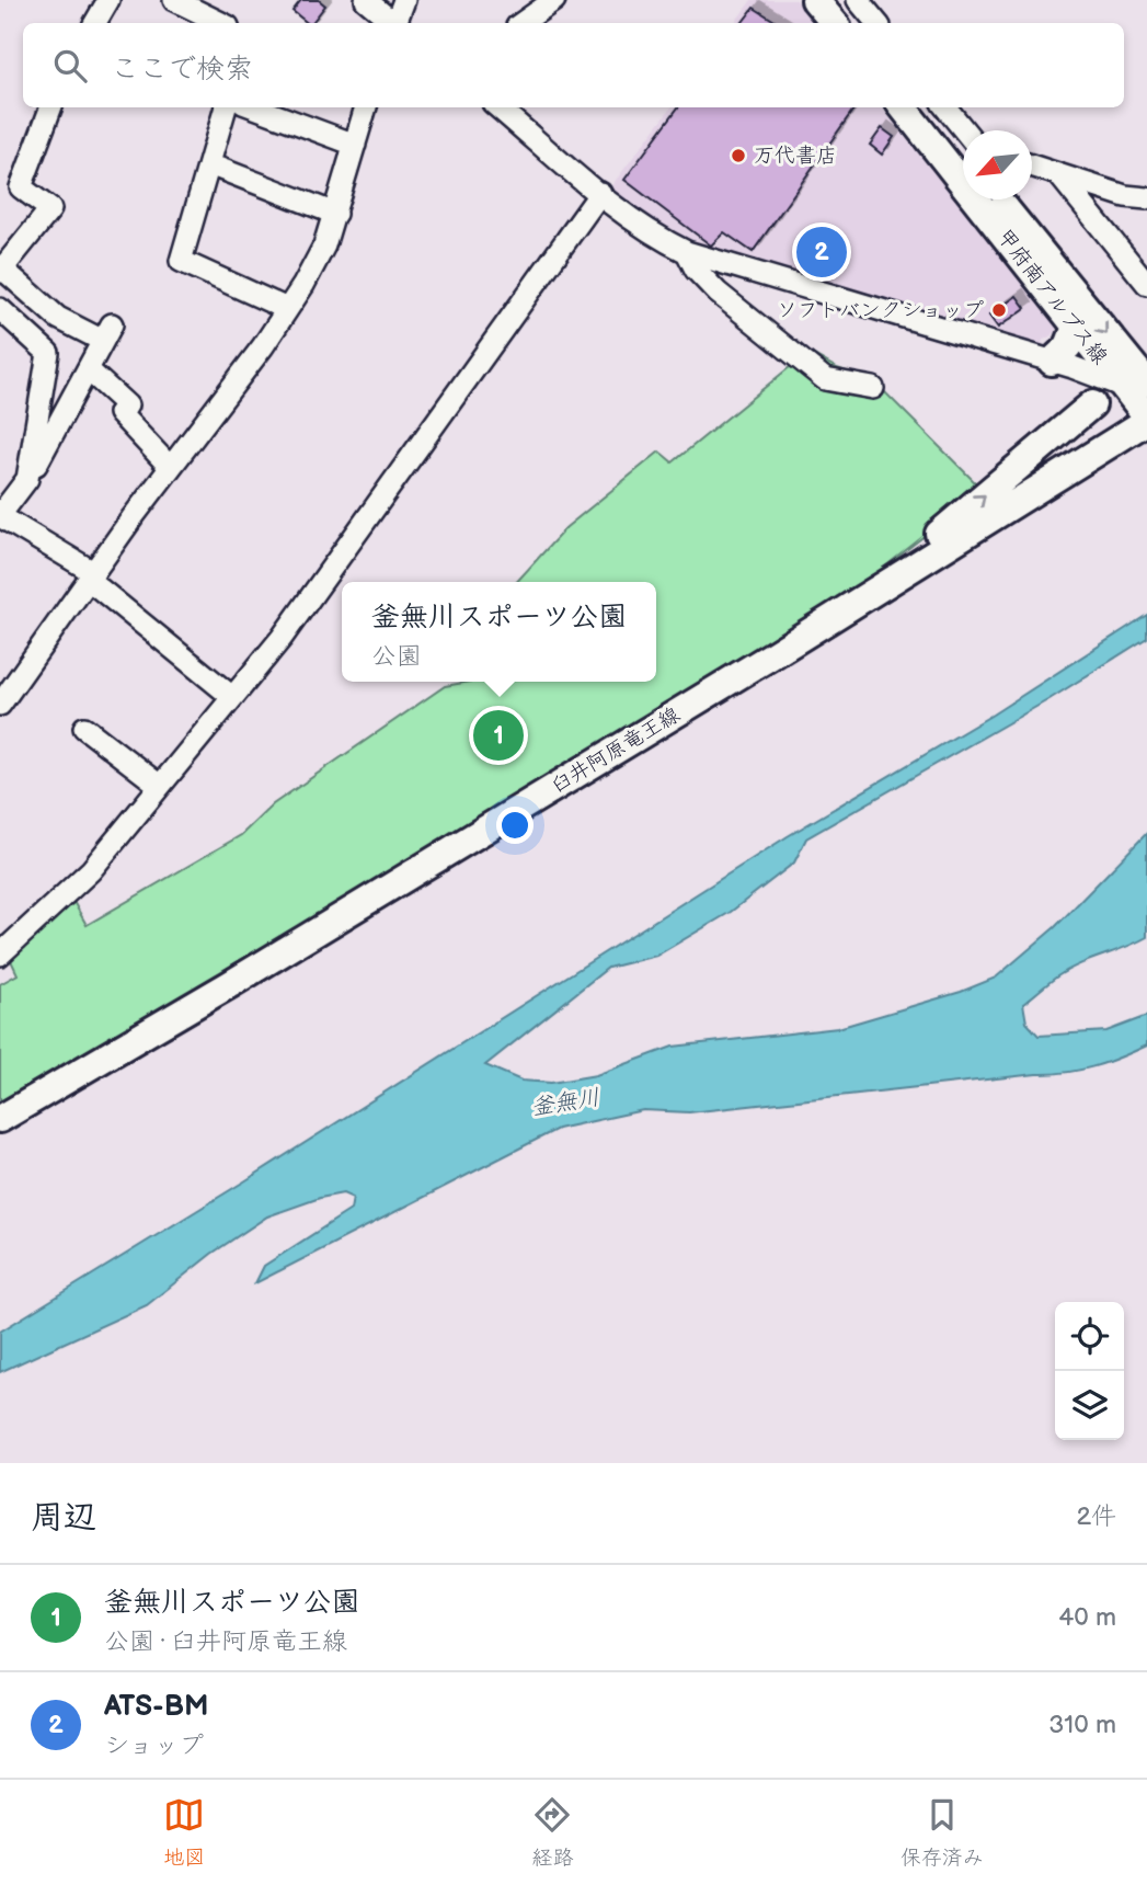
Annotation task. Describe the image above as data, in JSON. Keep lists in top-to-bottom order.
{
  "streets": {
    "main road": ["甲府南アルプス線", "臼井阿原竜王線"]
  },
  "crossings": [
    ["甲府南アルプス線", "臼井阿原竜王線"]
  ],
  "water": ["釜無川"],
  "places": ["万代書店", "ソフトバンクショップ"],
  "north": "bottom left",
  "page": {
    "search": "ここで検索",
    "pins": ["2", "1"],
    "popup": ["釜無川スポーツ公園", "公園"],
    "heading": ["周辺", "2件"],
    "list": [
      {
        "mark": "1",
        "name": "釜無川スポーツ公園",
        "note": "公園 · 臼井阿原竜王線",
        "value": "40 m"
      },
      {
        "mark": "2",
        "name": "ATS-BM",
        "note": "ショップ",
        "value": "310 m"
      }
    ],
    "nav": ["地図", "経路", "保存済み"]
  }
}
